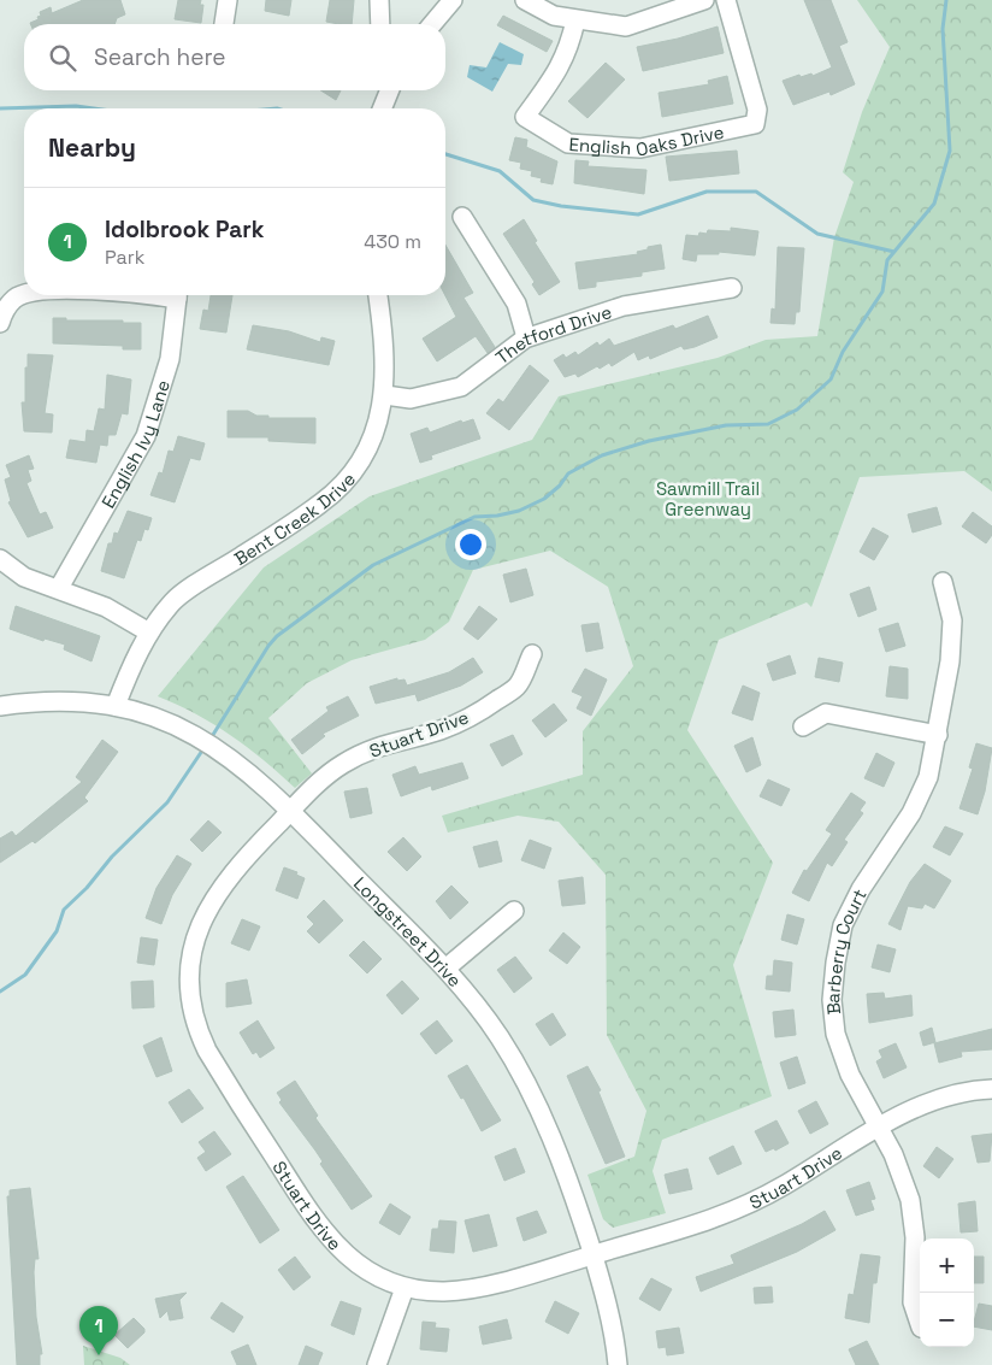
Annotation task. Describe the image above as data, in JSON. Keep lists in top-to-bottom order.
{
  "streets": {
    "street": [
      "English Oaks Drive",
      "Thetford Drive",
      "English Ivy Lane",
      "Bent Creek Drive",
      "Stuart Drive",
      "Longstreet Drive",
      "Barberry Court"
    ]
  },
  "crossings": [
    ["Thetford Drive", "Bent Creek Drive"],
    ["Bent Creek Drive", "Longstreet Drive"],
    ["Stuart Drive", "Longstreet Drive"],
    ["Stuart Drive", "Barberry Court"]
  ],
  "parks": ["Sawmill Trail Greenway"],
  "page": {
    "search": "Search here",
    "heading": "Nearby",
    "list": [
      {
        "mark": "1",
        "name": "Idolbrook Park",
        "note": "Park",
        "value": "430 m"
      }
    ],
    "map_buttons": ["+", "−"],
    "pins": "1"
  }
}
